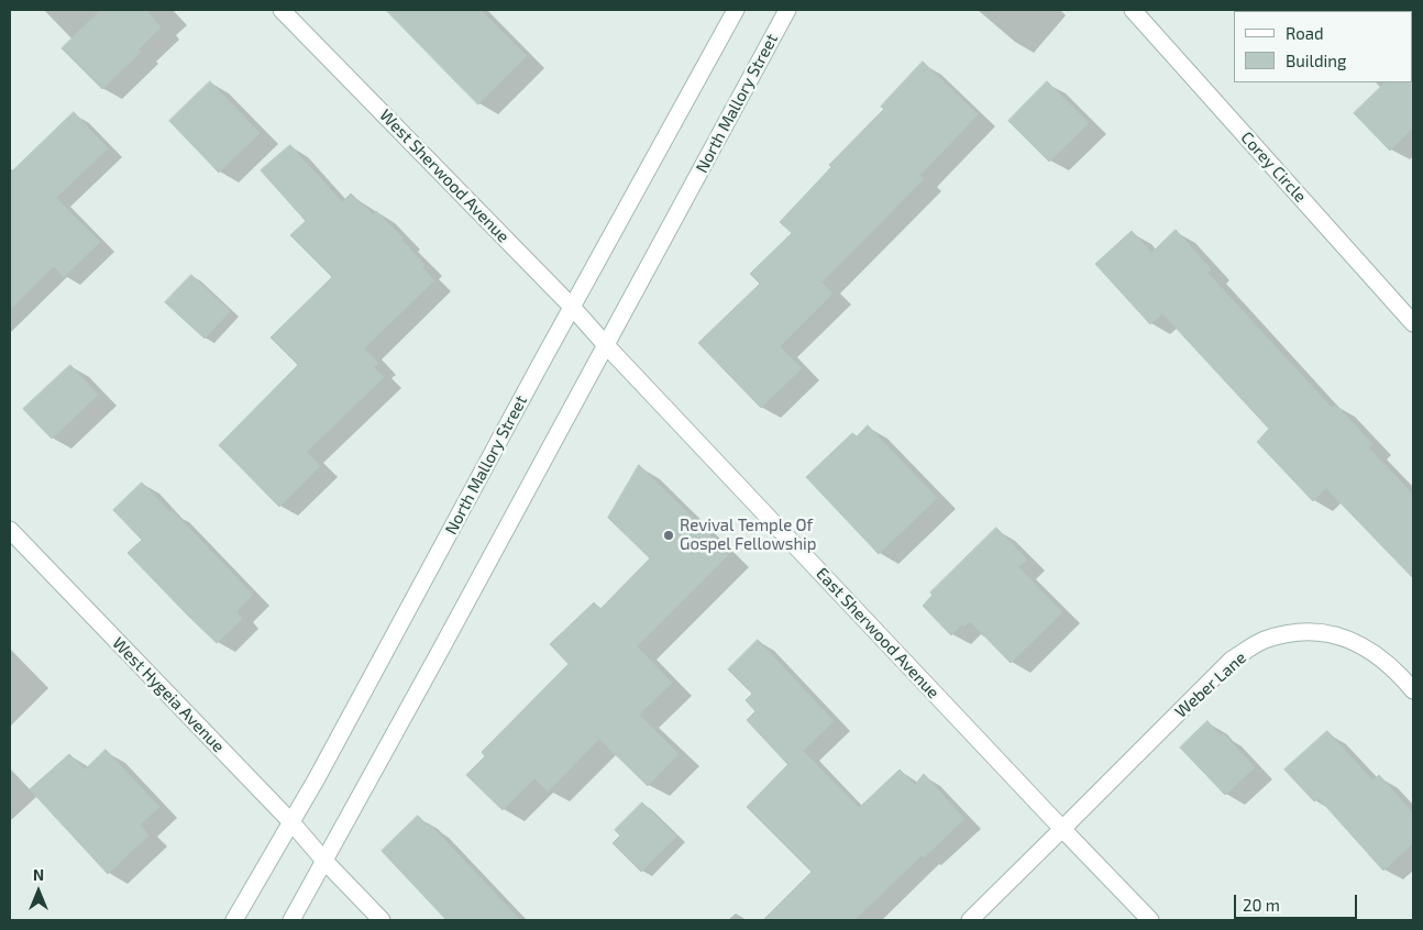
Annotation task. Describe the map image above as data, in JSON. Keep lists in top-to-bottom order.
{
  "streets": {
    "street": [
      "North Mallory Street",
      "Corey Circle",
      "West Sherwood Avenue",
      "East Sherwood Avenue",
      "Weber Lane",
      "West Hygeia Avenue"
    ]
  },
  "crossings": [
    ["North Mallory Street", "West Sherwood Avenue"],
    ["North Mallory Street", "East Sherwood Avenue"],
    ["North Mallory Street", "West Hygeia Avenue"],
    ["West Sherwood Avenue", "East Sherwood Avenue"],
    ["East Sherwood Avenue", "Weber Lane"]
  ],
  "places": ["Revival Temple Of Gospel Fellowship"],
  "legend": ["Road", "Building"],
  "scale_bar": "20 m",
  "north": "top"
}
